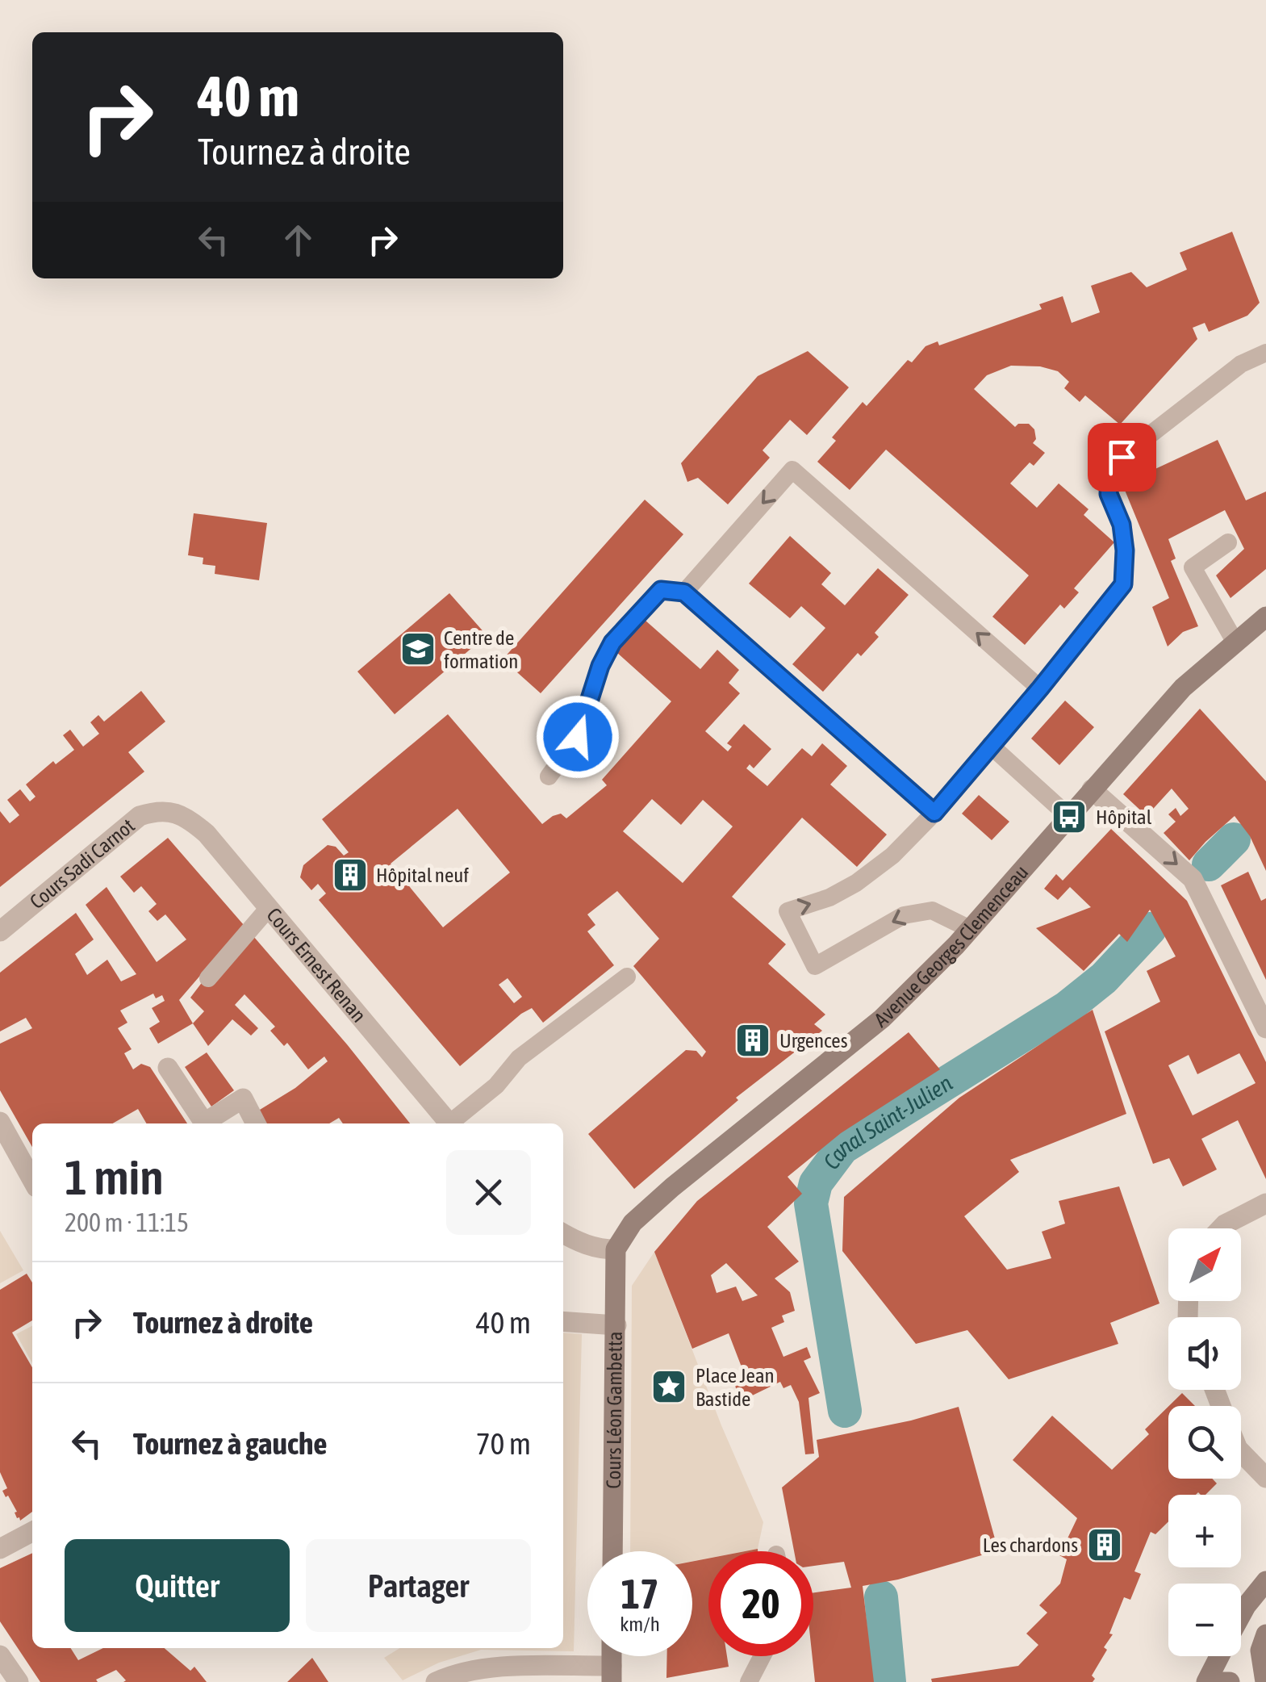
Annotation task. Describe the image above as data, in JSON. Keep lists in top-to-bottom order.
{
  "streets": {
    "main road": ["Avenue Georges Clemenceau", "Cours Léon Gambetta"],
    "street": ["Cours Sadi Carnot", "Cours Ernest Renan"]
  },
  "crossings": [
    ["Cours Sadi Carnot", "Cours Ernest Renan"],
    ["Avenue Georges Clemenceau", "Cours Léon Gambetta"]
  ],
  "water": ["Canal Saint-Julien"],
  "places": {
    "school or university": ["Centre de formation"],
    "bus stop": ["Hôpital"],
    "building": ["Hôpital neuf", "Urgences", "Les chardons"],
    "place": ["Place Jean Bastide"]
  },
  "north": "top right",
  "page": {
    "turn": ["40 m", "Tournez à droite"],
    "heading": ["1 min", "200 m · 11:15"],
    "map_buttons": ["+", "−"],
    "list": [
      {
        "name": "Tournez à droite",
        "value": "40 m"
      },
      {
        "name": "Tournez à gauche",
        "value": "70 m"
      }
    ],
    "buttons": ["Quitter", "Partager"],
    "speed": "17 km/h",
    "limit": "20"
  }
}
